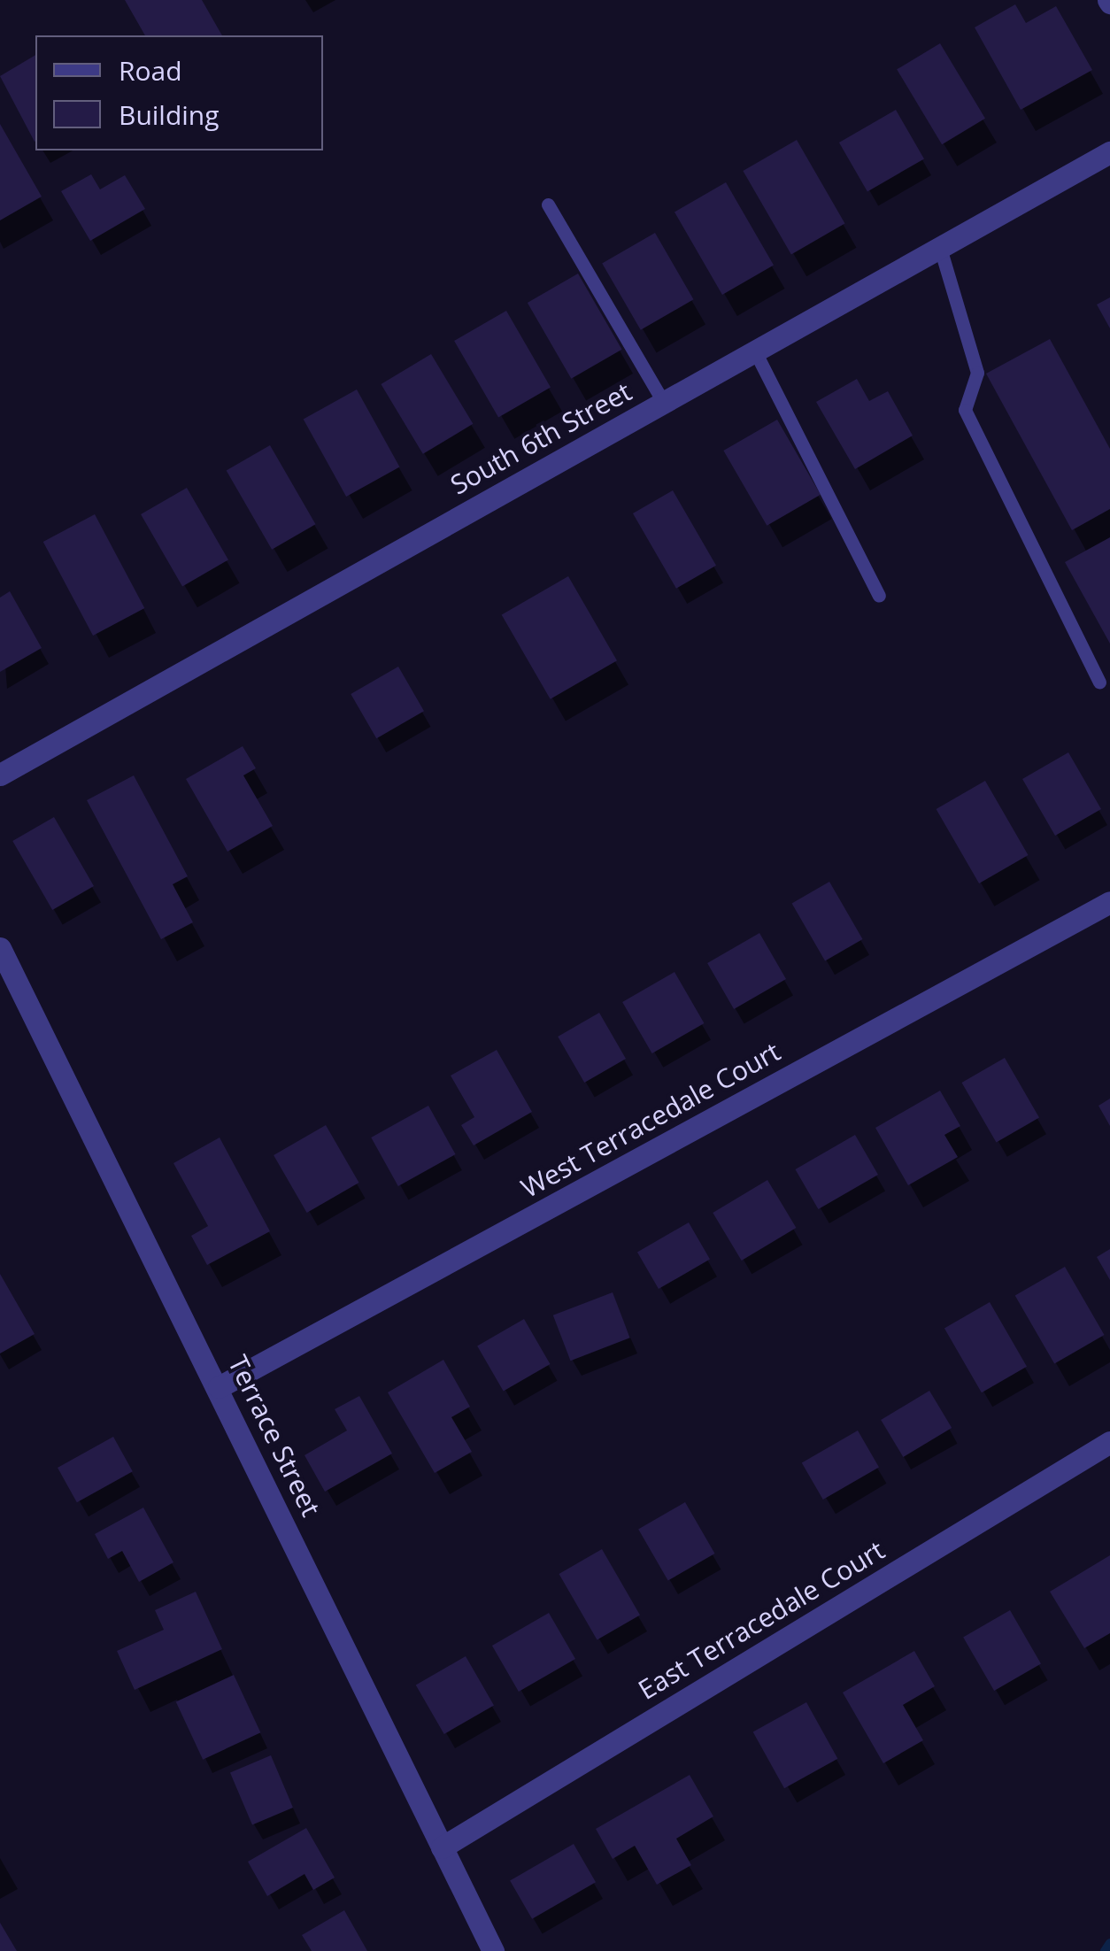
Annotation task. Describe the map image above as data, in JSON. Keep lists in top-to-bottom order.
{
  "streets": {
    "street": [
      "South 6th Street",
      "West Terracedale Court",
      "Terrace Street",
      "East Terracedale Court"
    ]
  },
  "crossings": [
    ["West Terracedale Court", "Terrace Street"],
    ["Terrace Street", "East Terracedale Court"]
  ],
  "legend": ["Road", "Building"]
}
